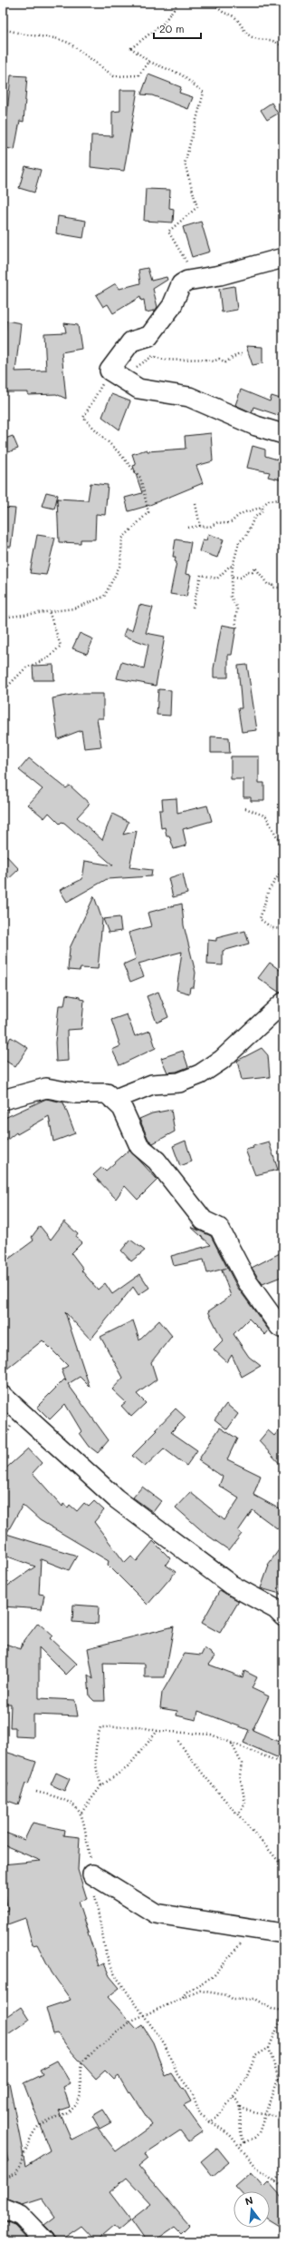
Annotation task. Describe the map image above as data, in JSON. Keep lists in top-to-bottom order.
{
  "scale_bar": "20 m",
  "north": "top"
}
